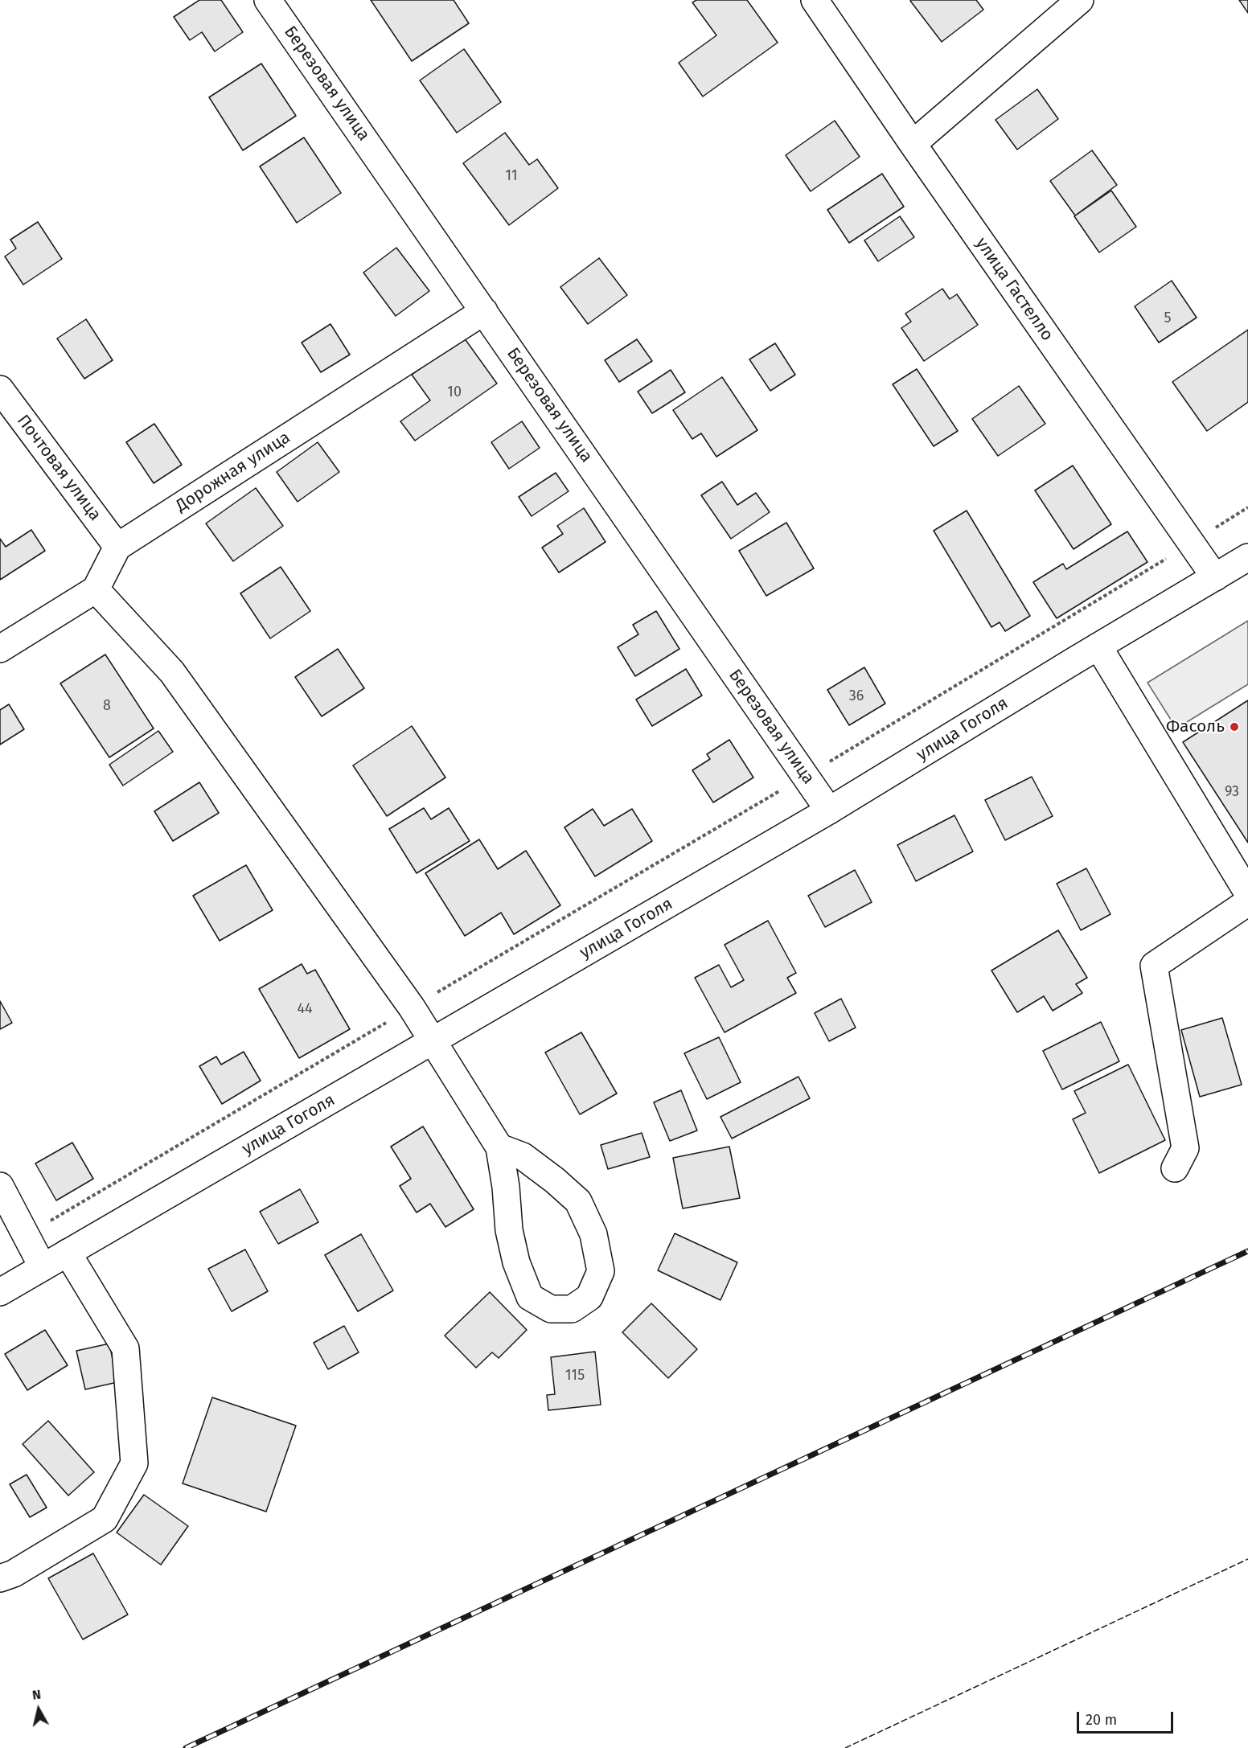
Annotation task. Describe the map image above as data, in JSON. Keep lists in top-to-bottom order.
{
  "streets": {
    "street": [
      "Березовая улица",
      "улица Гастелло",
      "Почтовая улица",
      "Дорожная улица",
      "улица Гоголя"
    ]
  },
  "crossings": [
    ["Березовая улица", "Дорожная улица"],
    ["Березовая улица", "улица Гоголя"],
    ["улица Гастелло", "улица Гоголя"],
    ["Почтовая улица", "Дорожная улица"]
  ],
  "places": ["Фасоль"],
  "house_numbers": [
    "11",
    "5",
    "10",
    "36",
    "8",
    "93",
    "44",
    "115"
  ],
  "scale_bar": "20 m",
  "north": "top"
}
